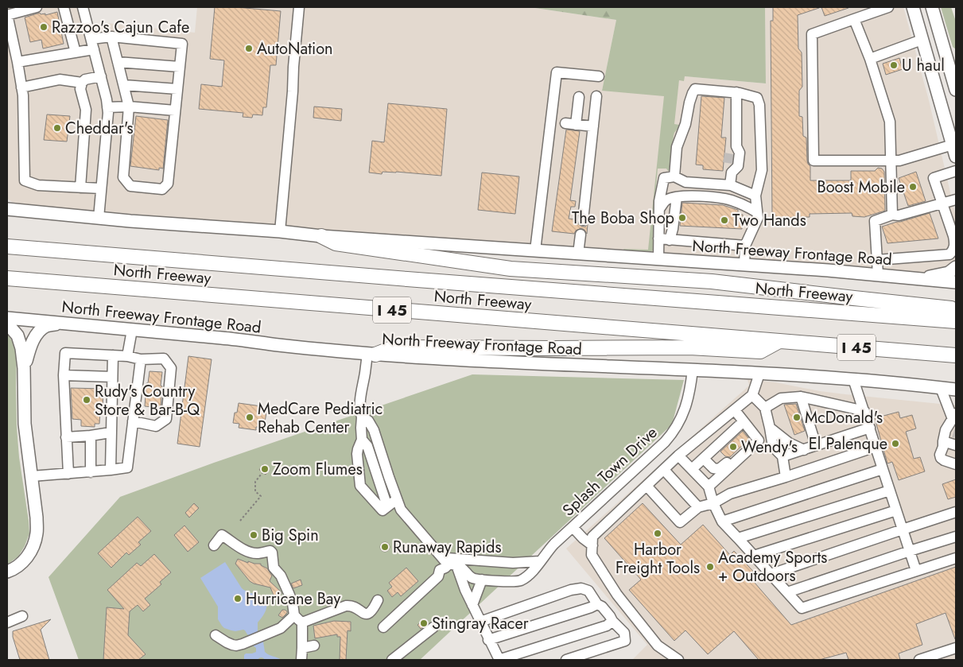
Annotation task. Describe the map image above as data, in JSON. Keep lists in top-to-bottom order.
{
  "streets": {
    "highway": ["North Freeway", "I 45"],
    "main road": ["North Freeway Frontage Road"],
    "street": ["Splash Town Drive"]
  },
  "crossings": [
    ["North Freeway Frontage Road", "Splash Town Drive"]
  ],
  "places": [
    "Razzoo's Cajun Cafe",
    "AutoNation",
    "U haul",
    "Cheddar's",
    "Boost Mobile",
    "The Boba Shop",
    "Two Hands",
    "Rudy's Country Store & Bar-B-Q",
    "MedCare Pediatric Rehab Center",
    "McDonald's",
    "El Palenque",
    "Wendy's",
    "Zoom Flumes",
    "Harbor Freight Tools",
    "Big Spin",
    "Runaway Rapids",
    "Academy Sports + Outdoors",
    "Hurricane Bay",
    "Stingray Racer"
  ]
}
